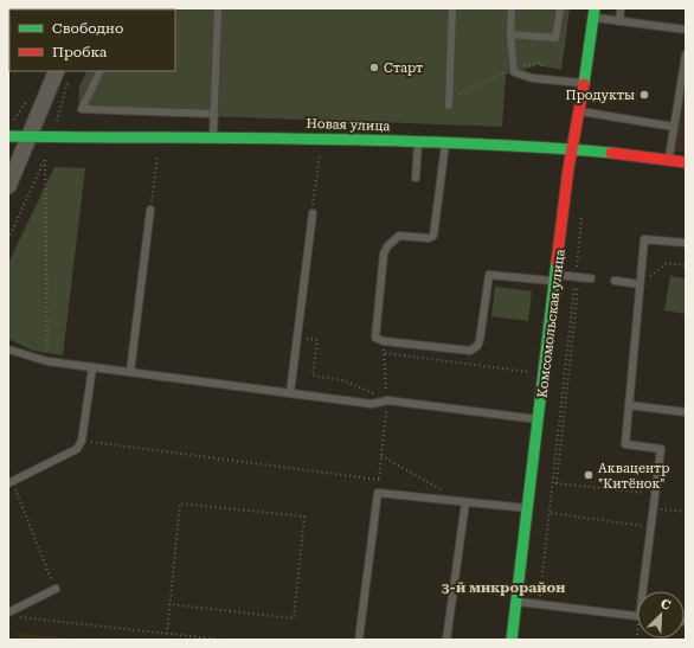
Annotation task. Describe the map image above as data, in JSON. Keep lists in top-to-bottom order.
{
  "streets": {
    "street": ["Новая улица", "Комсомольская улица"]
  },
  "crossings": [
    ["Новая улица", "Комсомольская улица"]
  ],
  "districts": ["3-й микрорайон"],
  "places": ["Старт", "Продукты", "Аквацентр \"Китёнок\""],
  "legend": ["Свободно", "Пробка"],
  "north": "top right"
}
